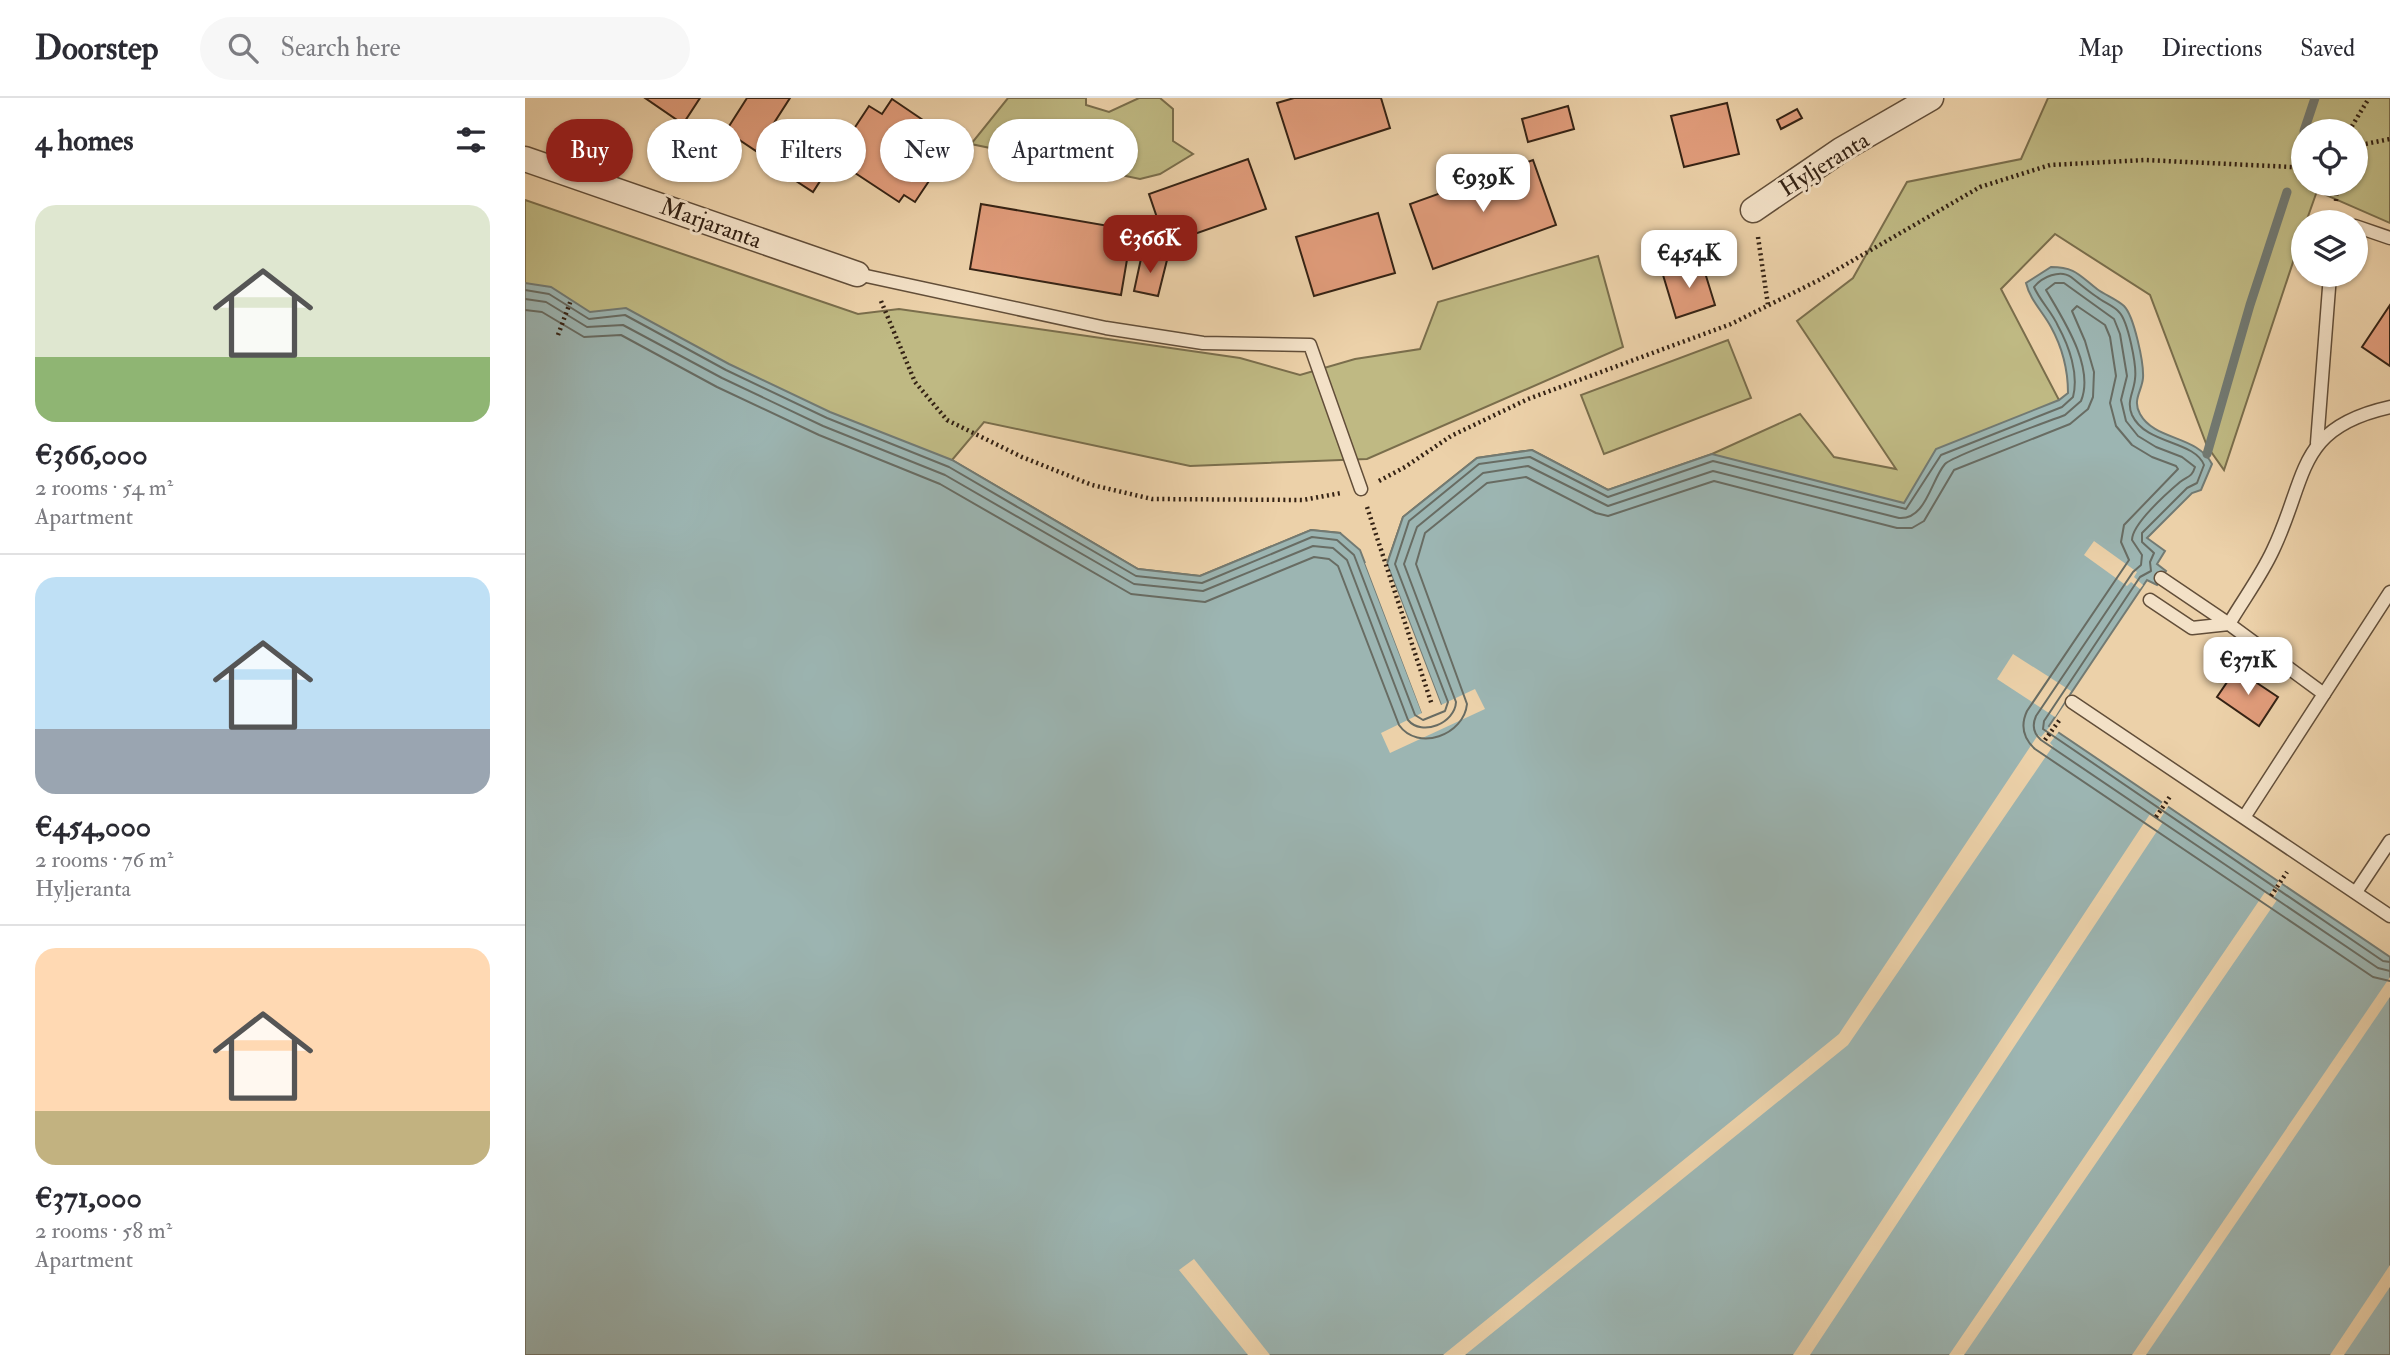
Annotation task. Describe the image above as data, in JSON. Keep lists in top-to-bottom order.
{
  "streets": {
    "street": ["Hyljeranta", "Marjaranta"]
  },
  "page": {
    "header": "Doorstep",
    "search": "Search here",
    "nav": ["Map", "Directions", "Saved"],
    "heading": "4 homes",
    "chip": [
      "Buy",
      "Rent",
      "Filters",
      "New",
      "Apartment"
    ],
    "price": [
      "€939K",
      "€366K",
      "€454K",
      "€371K"
    ],
    "list": [
      {
        "name": "€366,000",
        "note": "2 rooms · 54 m² · Apartment"
      },
      {
        "name": "€454,000",
        "note": "2 rooms · 76 m² · Hyljeranta"
      },
      {
        "name": "€371,000",
        "note": "2 rooms · 58 m² · Apartment"
      }
    ]
  }
}
